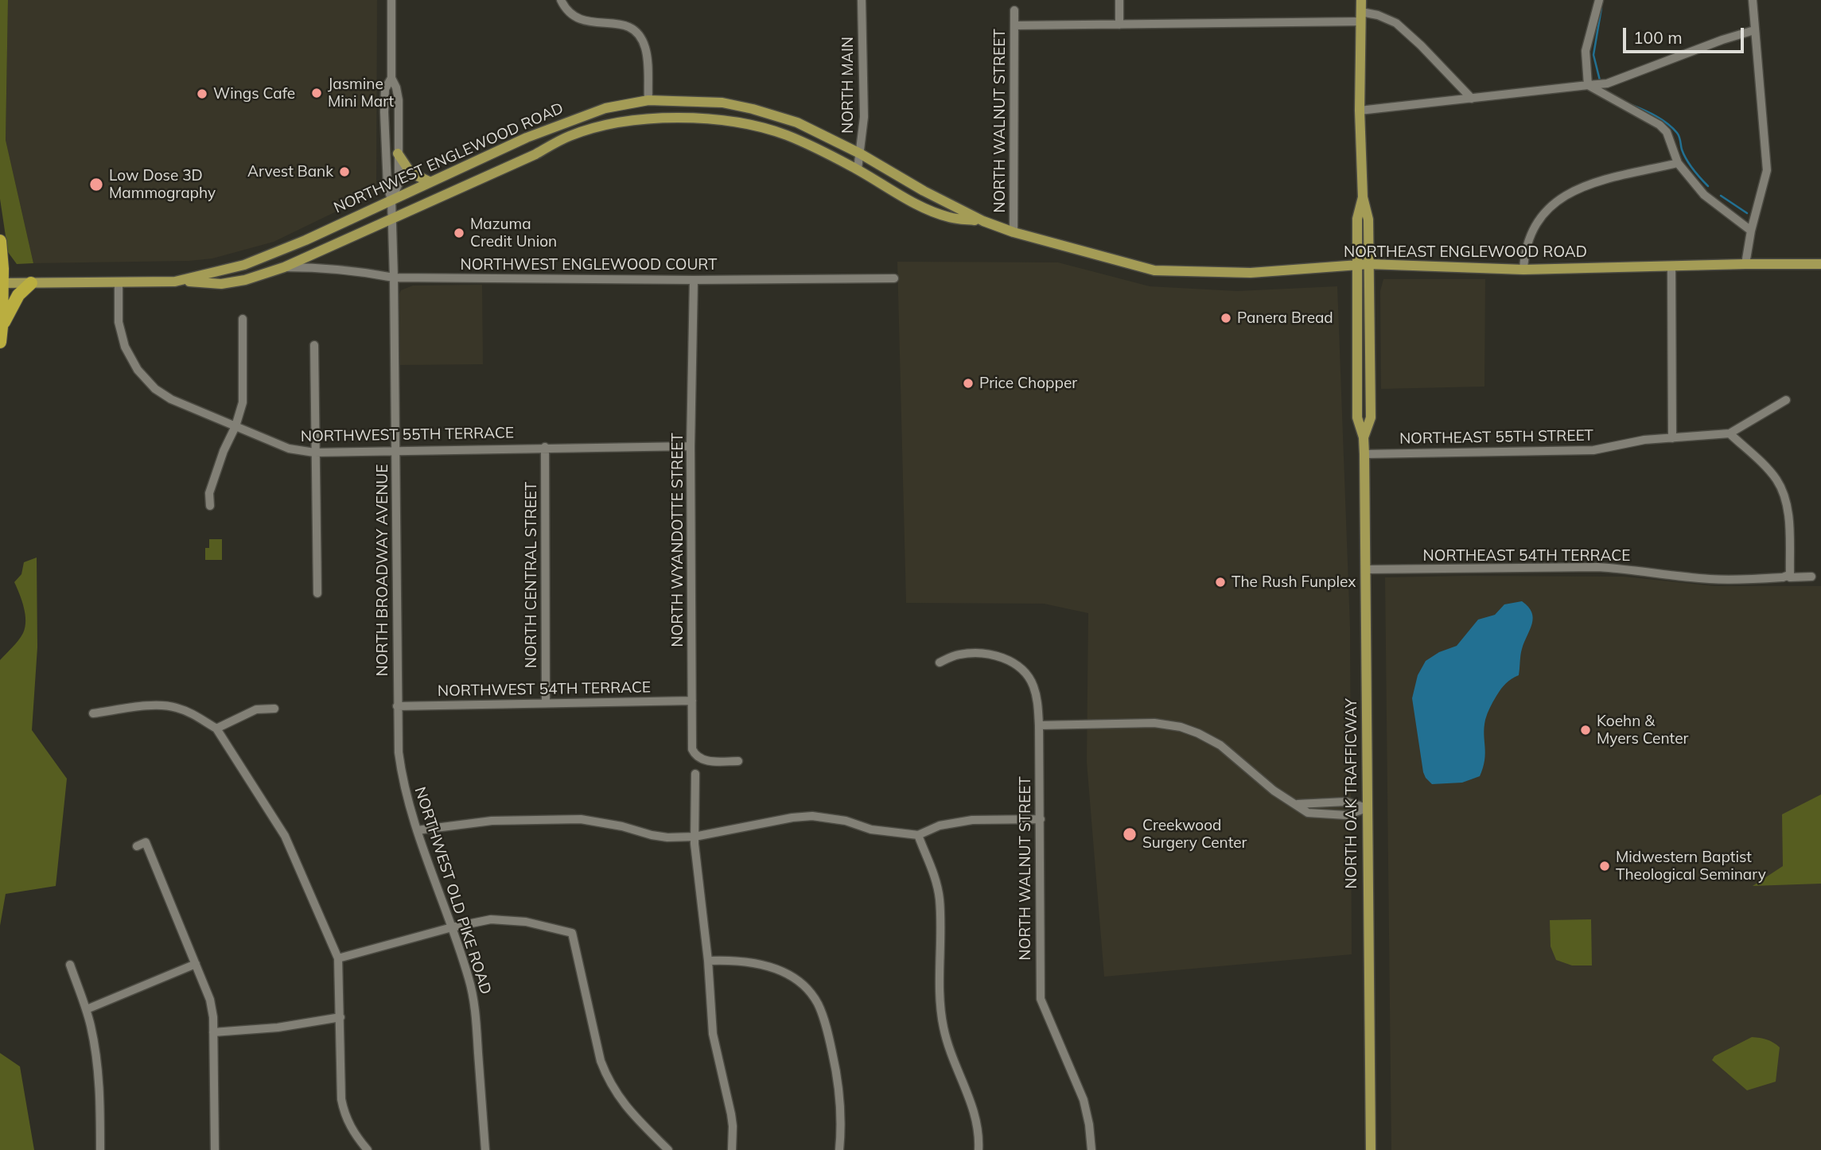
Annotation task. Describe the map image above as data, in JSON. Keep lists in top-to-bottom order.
{
  "streets": {
    "main road": ["NORTHWEST ENGLEWOOD ROAD", "NORTHEAST ENGLEWOOD ROAD", "NORTH OAK TRAFFICWAY"],
    "street": [
      "NORTH MAIN",
      "NORTH WALNUT STREET",
      "NORTHWEST ENGLEWOOD COURT",
      "NORTHWEST 55TH TERRACE",
      "NORTHEAST 55TH STREET",
      "NORTH WYANDOTTE STREET",
      "NORTHEAST 54TH TERRACE",
      "NORTH BROADWAY AVENUE",
      "NORTH CENTRAL STREET",
      "NORTHWEST 54TH TERRACE",
      "NORTHWEST OLD PIKE ROAD"
    ]
  },
  "crossings": [
    ["NORTH MAIN", "NORTHWEST ENGLEWOOD ROAD"],
    ["NORTH MAIN", "NORTHEAST ENGLEWOOD ROAD"],
    ["NORTH WALNUT STREET", "NORTHEAST ENGLEWOOD ROAD"],
    ["NORTHWEST ENGLEWOOD ROAD", "NORTHEAST ENGLEWOOD ROAD"],
    ["NORTHWEST ENGLEWOOD ROAD", "NORTHWEST ENGLEWOOD COURT"],
    ["NORTHWEST ENGLEWOOD ROAD", "NORTHWEST 55TH TERRACE"],
    ["NORTHWEST ENGLEWOOD ROAD", "NORTH BROADWAY AVENUE"],
    ["NORTHEAST ENGLEWOOD ROAD", "NORTH OAK TRAFFICWAY"],
    ["NORTHWEST ENGLEWOOD COURT", "NORTH WYANDOTTE STREET"],
    ["NORTHWEST ENGLEWOOD COURT", "NORTH BROADWAY AVENUE"],
    ["NORTHWEST 55TH TERRACE", "NORTH WYANDOTTE STREET"],
    ["NORTHWEST 55TH TERRACE", "NORTH BROADWAY AVENUE"],
    ["NORTHWEST 55TH TERRACE", "NORTH CENTRAL STREET"],
    ["NORTHEAST 55TH STREET", "NORTH OAK TRAFFICWAY"],
    ["NORTH WYANDOTTE STREET", "NORTHWEST 54TH TERRACE"],
    ["NORTHEAST 54TH TERRACE", "NORTH OAK TRAFFICWAY"],
    ["NORTH BROADWAY AVENUE", "NORTHWEST 54TH TERRACE"],
    ["NORTH BROADWAY AVENUE", "NORTHWEST OLD PIKE ROAD"],
    ["NORTH CENTRAL STREET", "NORTHWEST 54TH TERRACE"],
    ["NORTHWEST 54TH TERRACE", "NORTHWEST OLD PIKE ROAD"]
  ],
  "places": [
    "Jasmine Mini Mart",
    "Wings Cafe",
    "Arvest Bank",
    "Low Dose 3D Mammography",
    "Mazuma Credit Union",
    "Panera Bread",
    "Price Chopper",
    "The Rush Funplex",
    "Koehn & Myers Center",
    "Creekwood Surgery Center",
    "Midwestern Baptist Theological Seminary"
  ],
  "scale_bar": "100 m"
}
